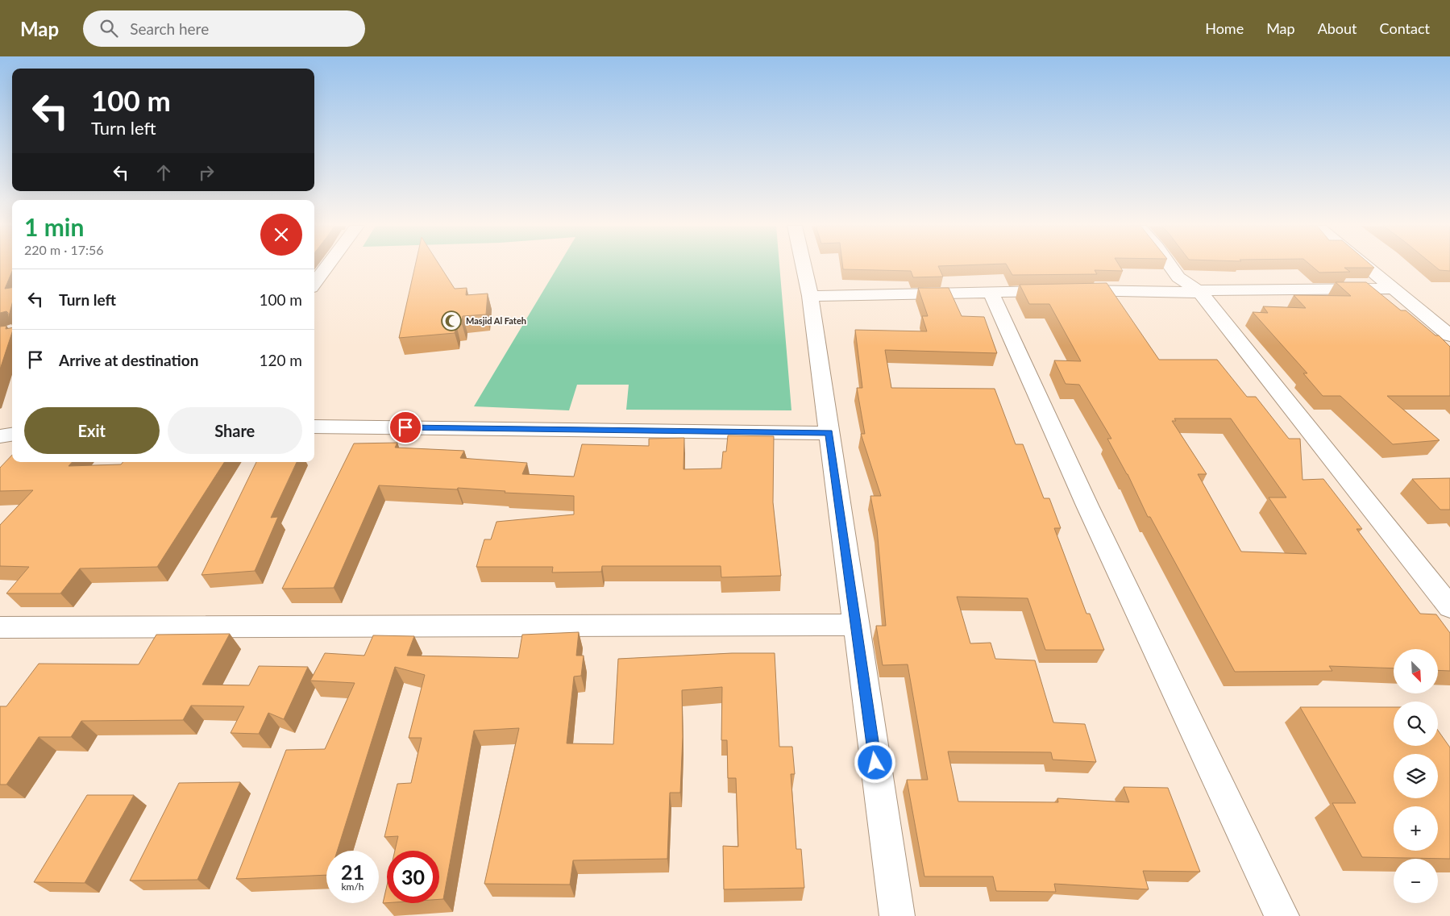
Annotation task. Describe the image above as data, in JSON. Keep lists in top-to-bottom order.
{
  "places": {
    "mosque": ["Masjid Al Fateh"]
  },
  "north": "bottom right",
  "page": {
    "header": "Map",
    "search": "Search here",
    "nav": [
      "Home",
      "Map",
      "About",
      "Contact"
    ],
    "turn": ["100 m", "Turn left"],
    "heading": ["1 min", "220 m · 17:56"],
    "list": [
      {
        "name": "Turn left",
        "value": "100 m"
      },
      {
        "name": "Arrive at destination",
        "value": "120 m"
      }
    ],
    "buttons": ["Exit", "Share"],
    "map_buttons": ["+", "−"],
    "speed": "21 km/h",
    "limit": "30"
  }
}
